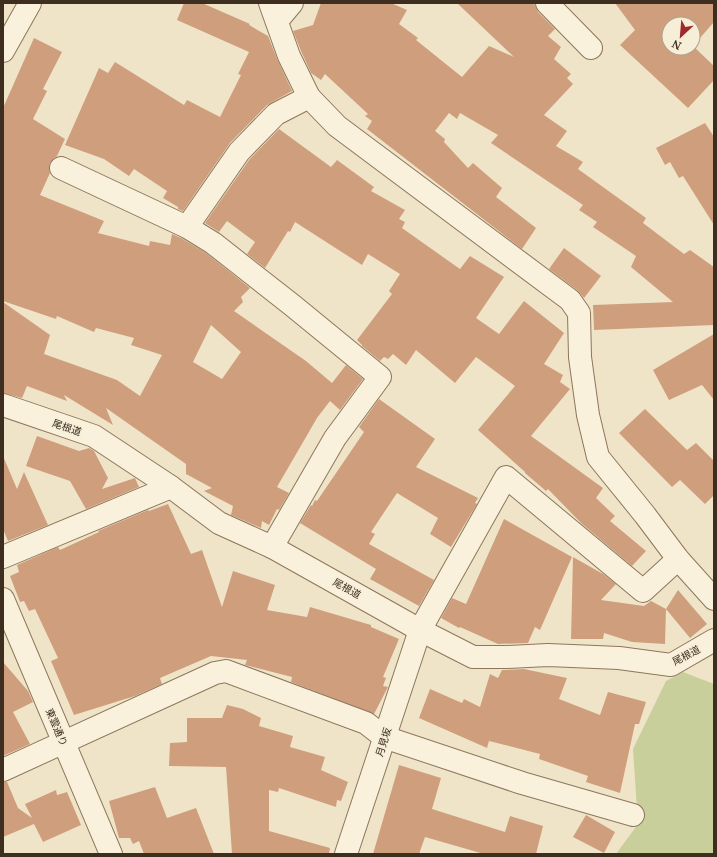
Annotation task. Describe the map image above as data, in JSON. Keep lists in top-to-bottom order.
{
  "streets": {
    "street": ["尾根道", "東雲通り", "月見坂"]
  },
  "crossings": [
    ["尾根道", "月見坂"]
  ],
  "north": "bottom left"
}
